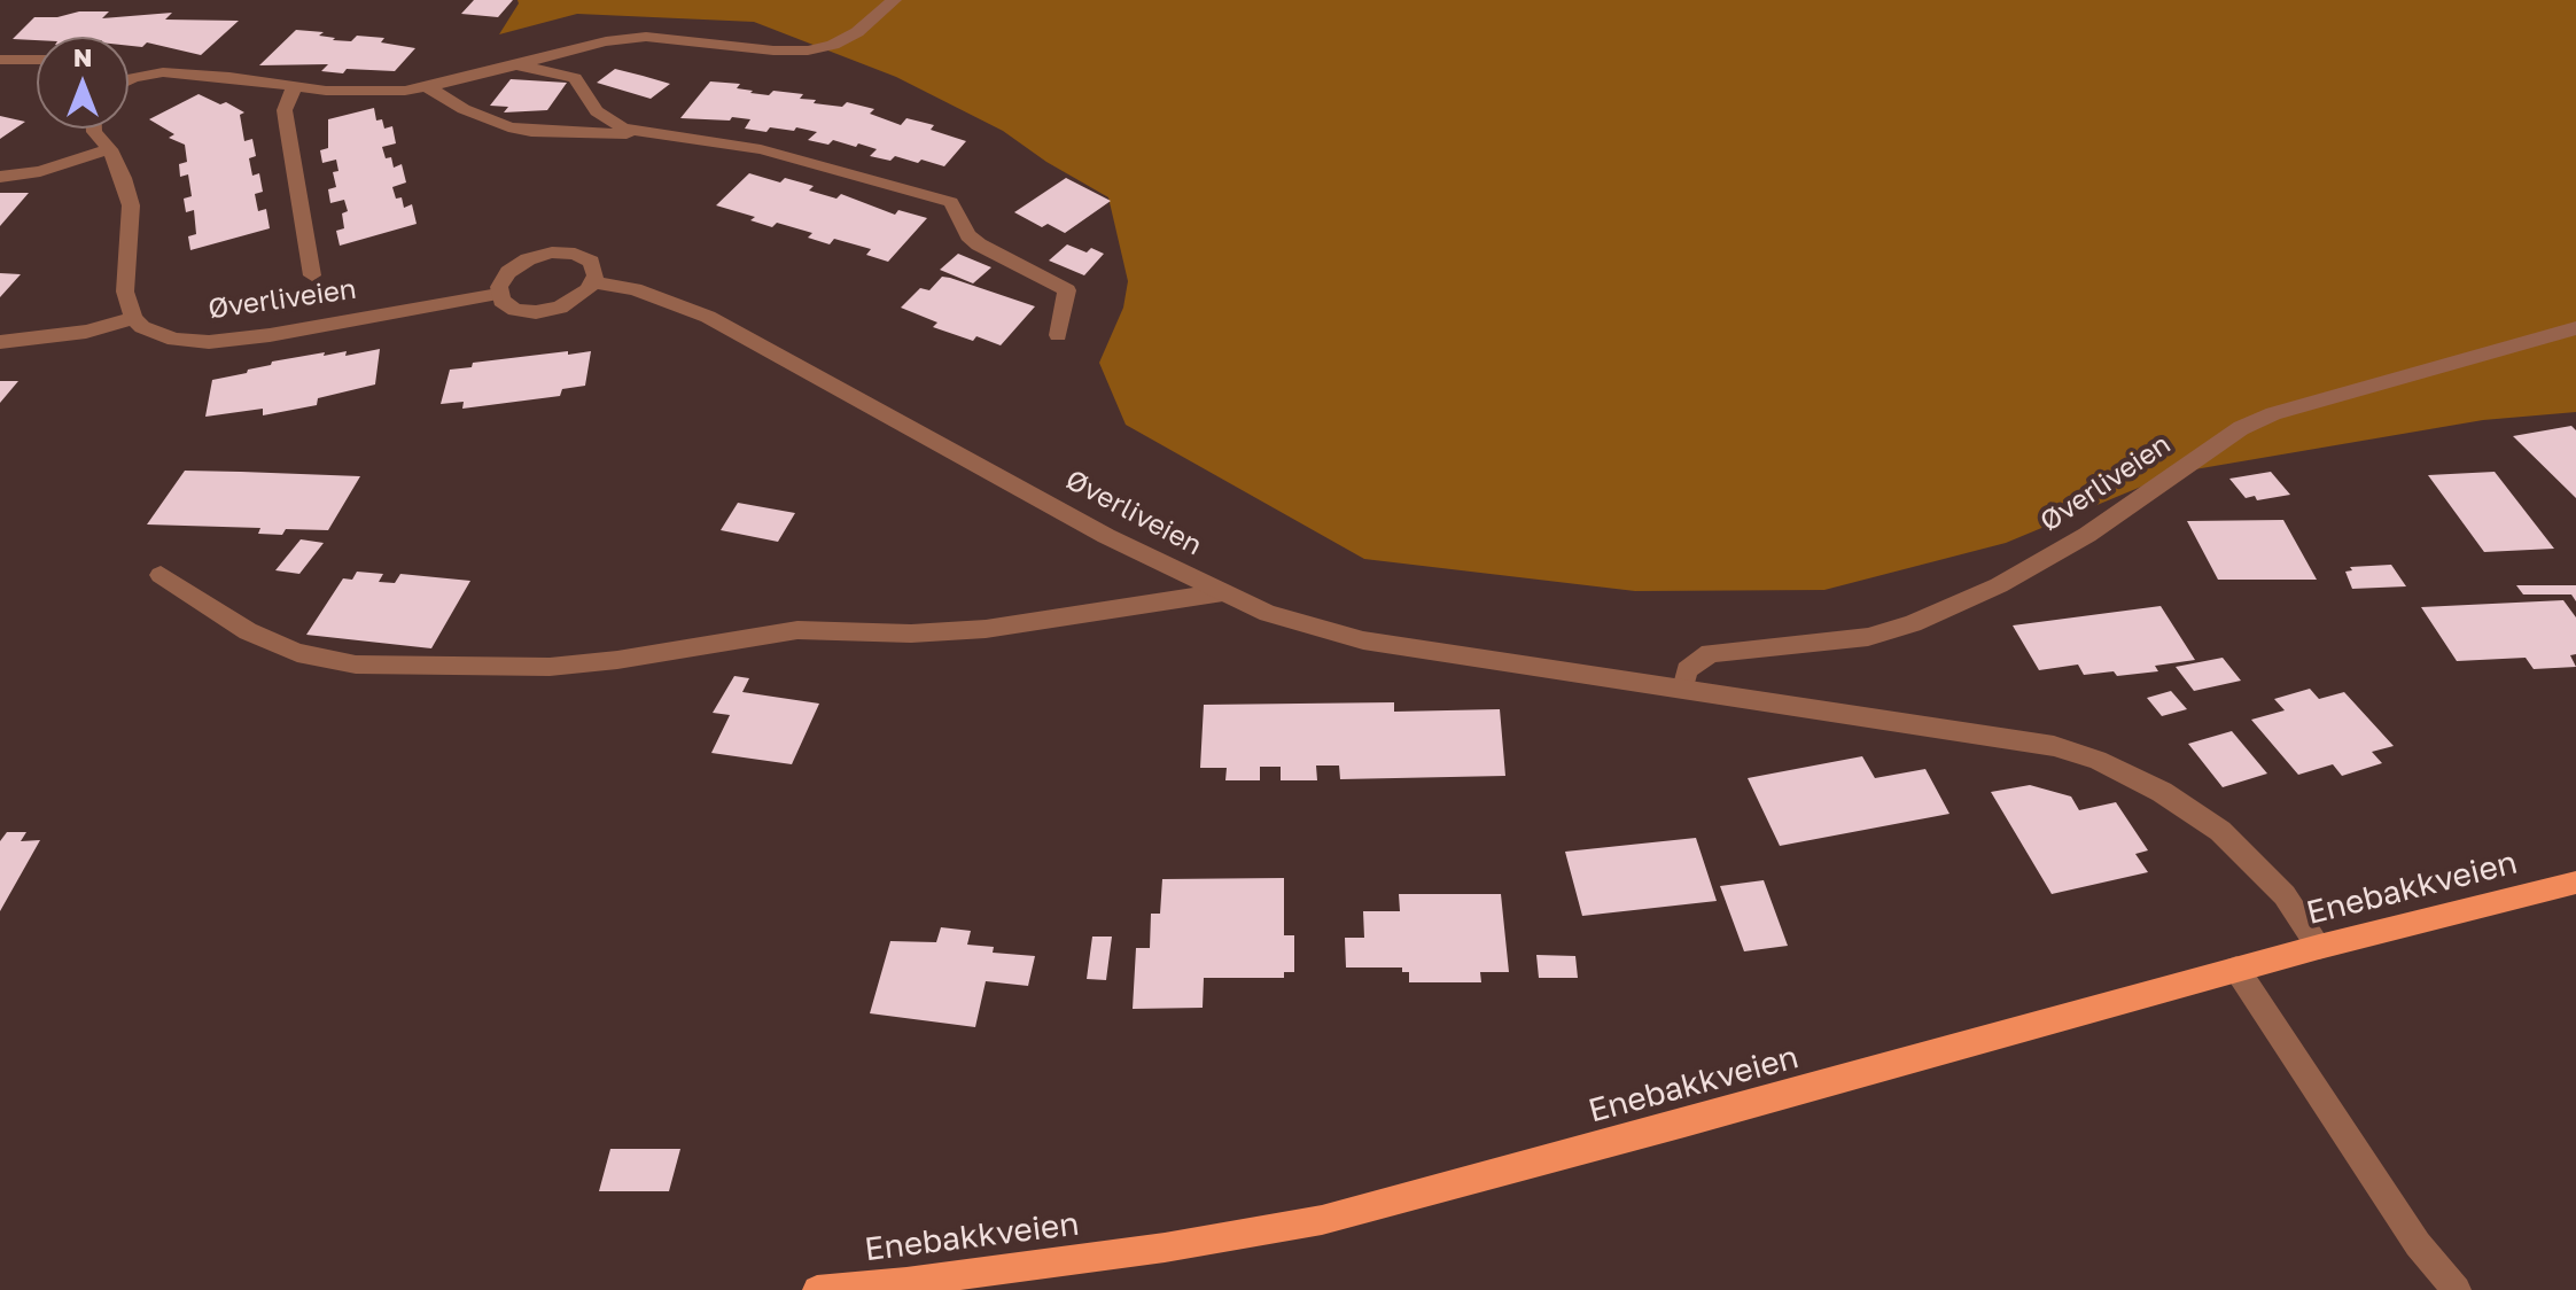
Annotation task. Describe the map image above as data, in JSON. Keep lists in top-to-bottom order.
{
  "streets": {
    "main road": ["Enebakkveien"],
    "street": ["Øverliveien"]
  },
  "crossings": [
    ["Øverliveien", "Enebakkveien"]
  ],
  "north": "top"
}
